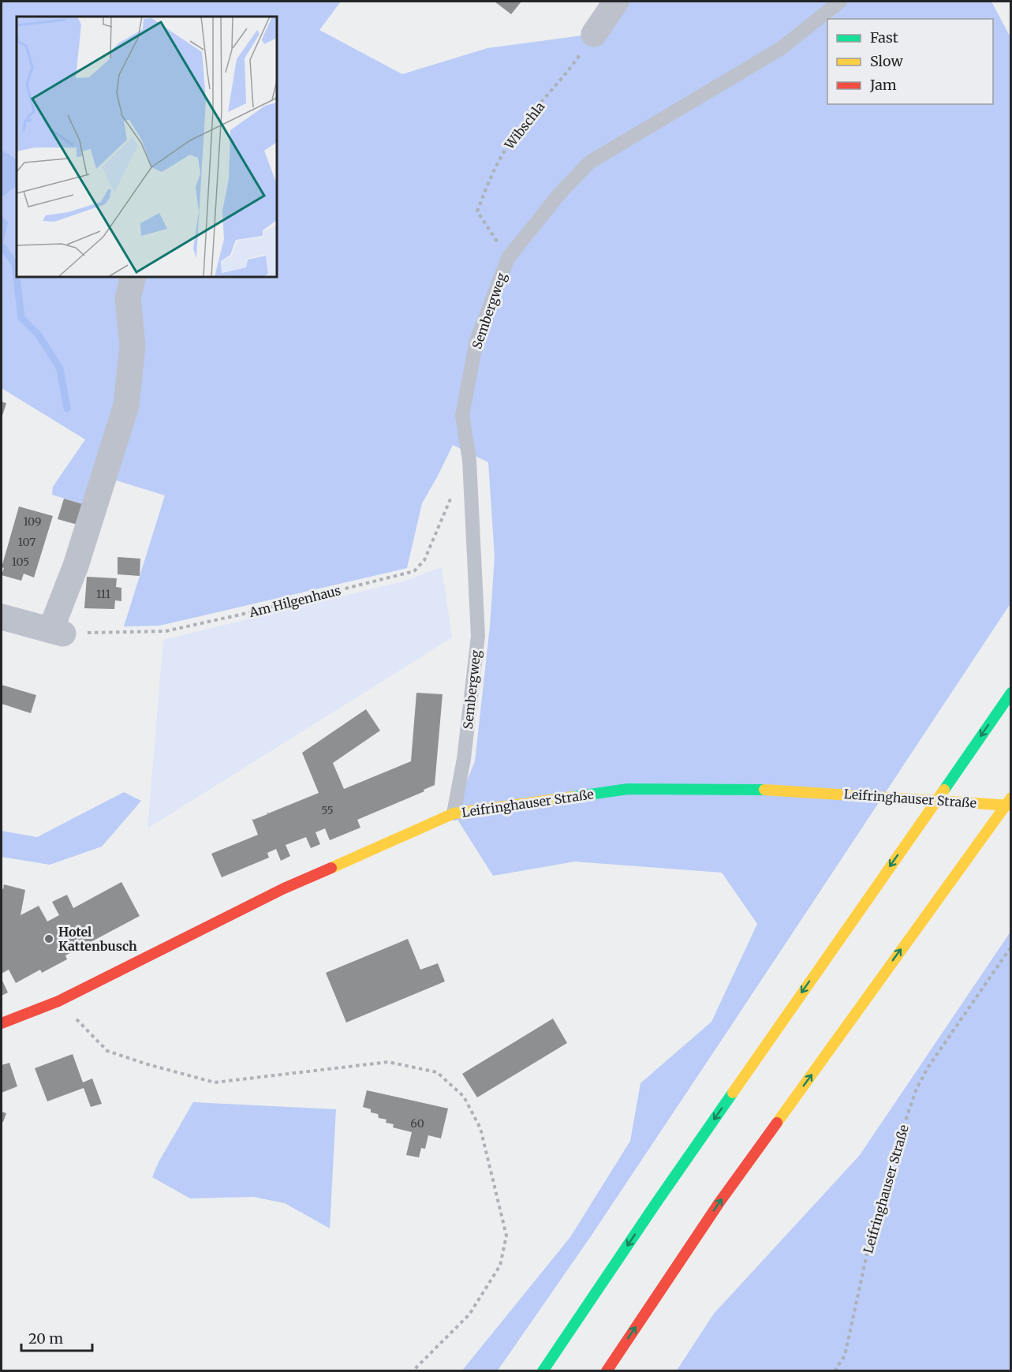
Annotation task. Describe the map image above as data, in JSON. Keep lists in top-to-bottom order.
{
  "streets": {
    "main road": ["Leifringhauser Straße"],
    "lane": ["Sembergweg"],
    "path": ["Wibschla", "Am Hilgenhaus"]
  },
  "crossings": [
    ["Wibschla", "Sembergweg"],
    ["Sembergweg", "Leifringhauser Straße"]
  ],
  "places": ["Hotel Kattenbusch"],
  "house_numbers": [
    "109",
    "107",
    "105",
    "111",
    "55",
    "60"
  ],
  "legend": ["Fast", "Slow", "Jam"],
  "scale_bar": "20 m"
}
